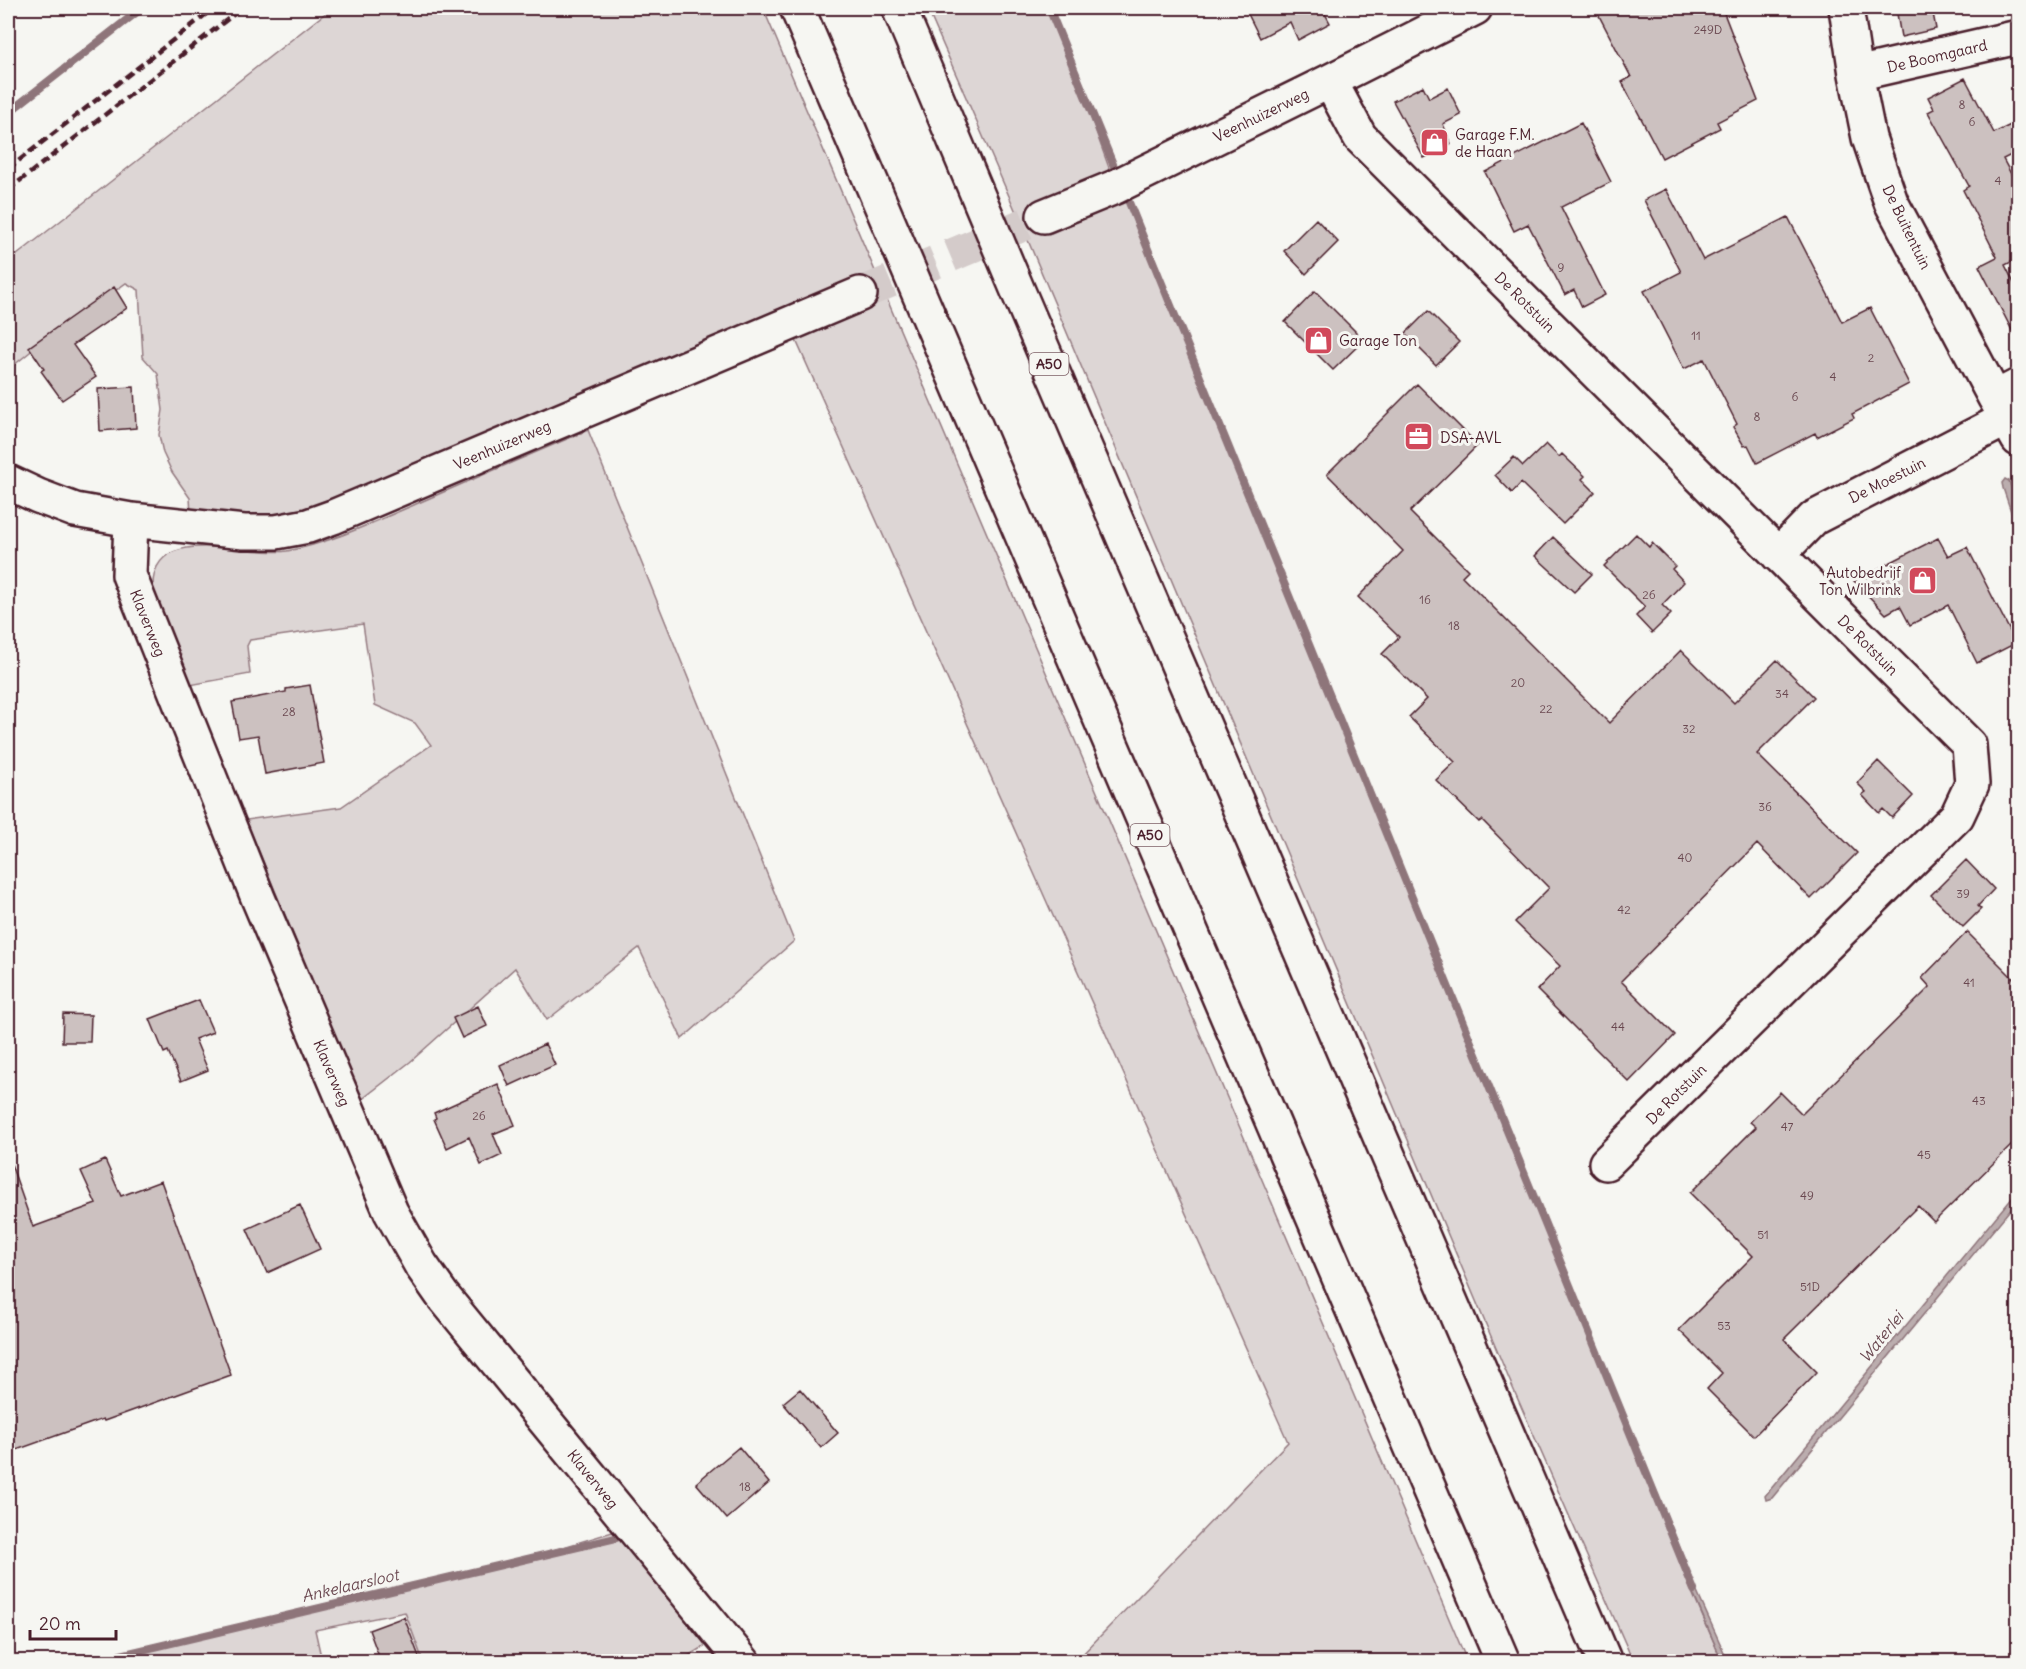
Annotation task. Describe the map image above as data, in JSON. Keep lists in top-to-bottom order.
{
  "streets": {
    "main road": [
      "De Boomgaard",
      "Veenhuizerweg",
      "De Buitentuin",
      "De Rotstuin",
      "A50",
      "De Moestuin",
      "Klaverweg"
    ]
  },
  "crossings": [
    ["De Boomgaard", "De Buitentuin"],
    ["Veenhuizerweg", "De Rotstuin"],
    ["Veenhuizerweg", "Klaverweg"],
    ["De Buitentuin", "De Moestuin"],
    ["De Rotstuin", "De Moestuin"]
  ],
  "water": ["Waterlei", "Ankelaarsloot"],
  "places": {
    "shop": ["Garage F.M. de Haan", "Garage Ton", "Autobedrijf Ton Wilbrink"],
    "office": ["DSA-AVL"]
  },
  "house_numbers": [
    "249D",
    "8",
    "6",
    "4",
    "9",
    "11",
    "2",
    "4",
    "6",
    "8",
    "26",
    "16",
    "18",
    "20",
    "34",
    "22",
    "28",
    "32",
    "36",
    "40",
    "39",
    "42",
    "41",
    "44",
    "43",
    "26",
    "47",
    "45",
    "49",
    "51",
    "51D",
    "53",
    "18"
  ],
  "scale_bar": "20 m"
}
